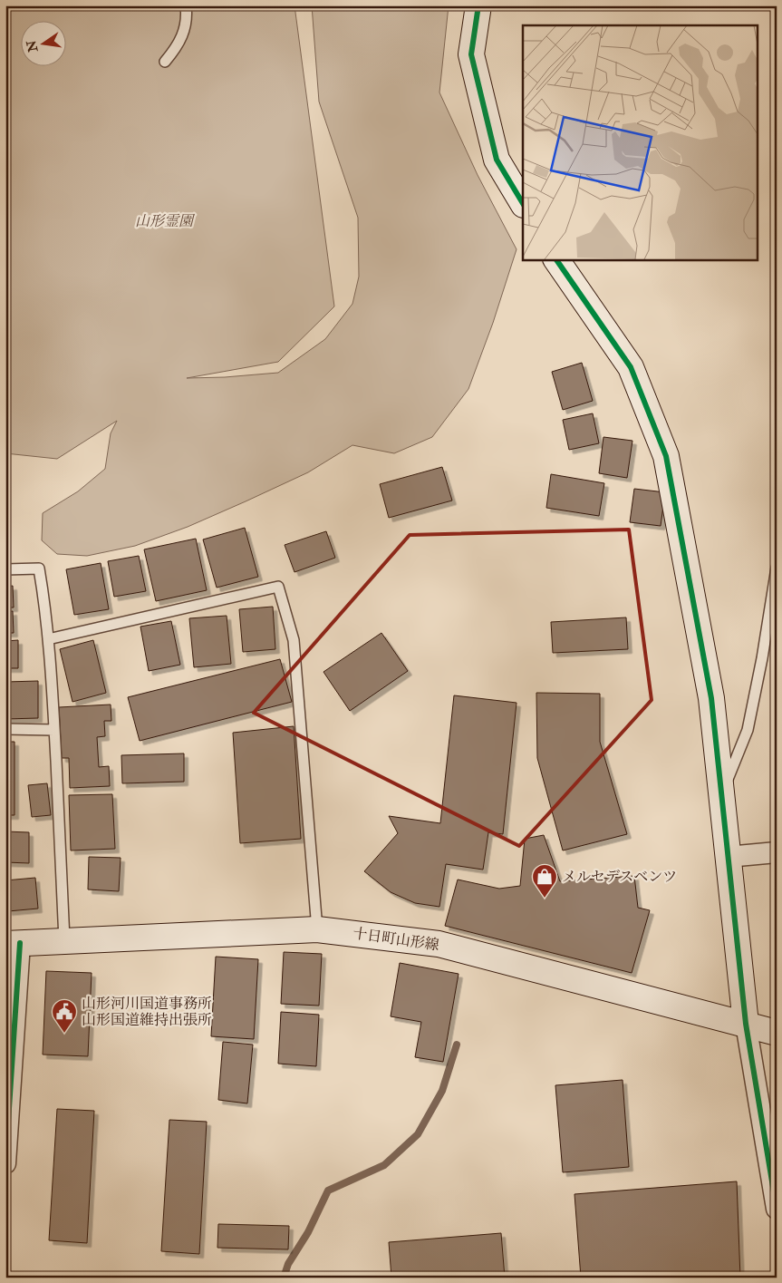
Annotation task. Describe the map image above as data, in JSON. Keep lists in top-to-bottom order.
{
  "streets": {
    "street": ["十日町山形線"]
  },
  "parks": ["山形霊園"],
  "places": {
    "shop": ["メルセデスベンツ"],
    "public building": ["山形河川国道事務所 山形国道維持出張所"]
  },
  "north": "left"
}
